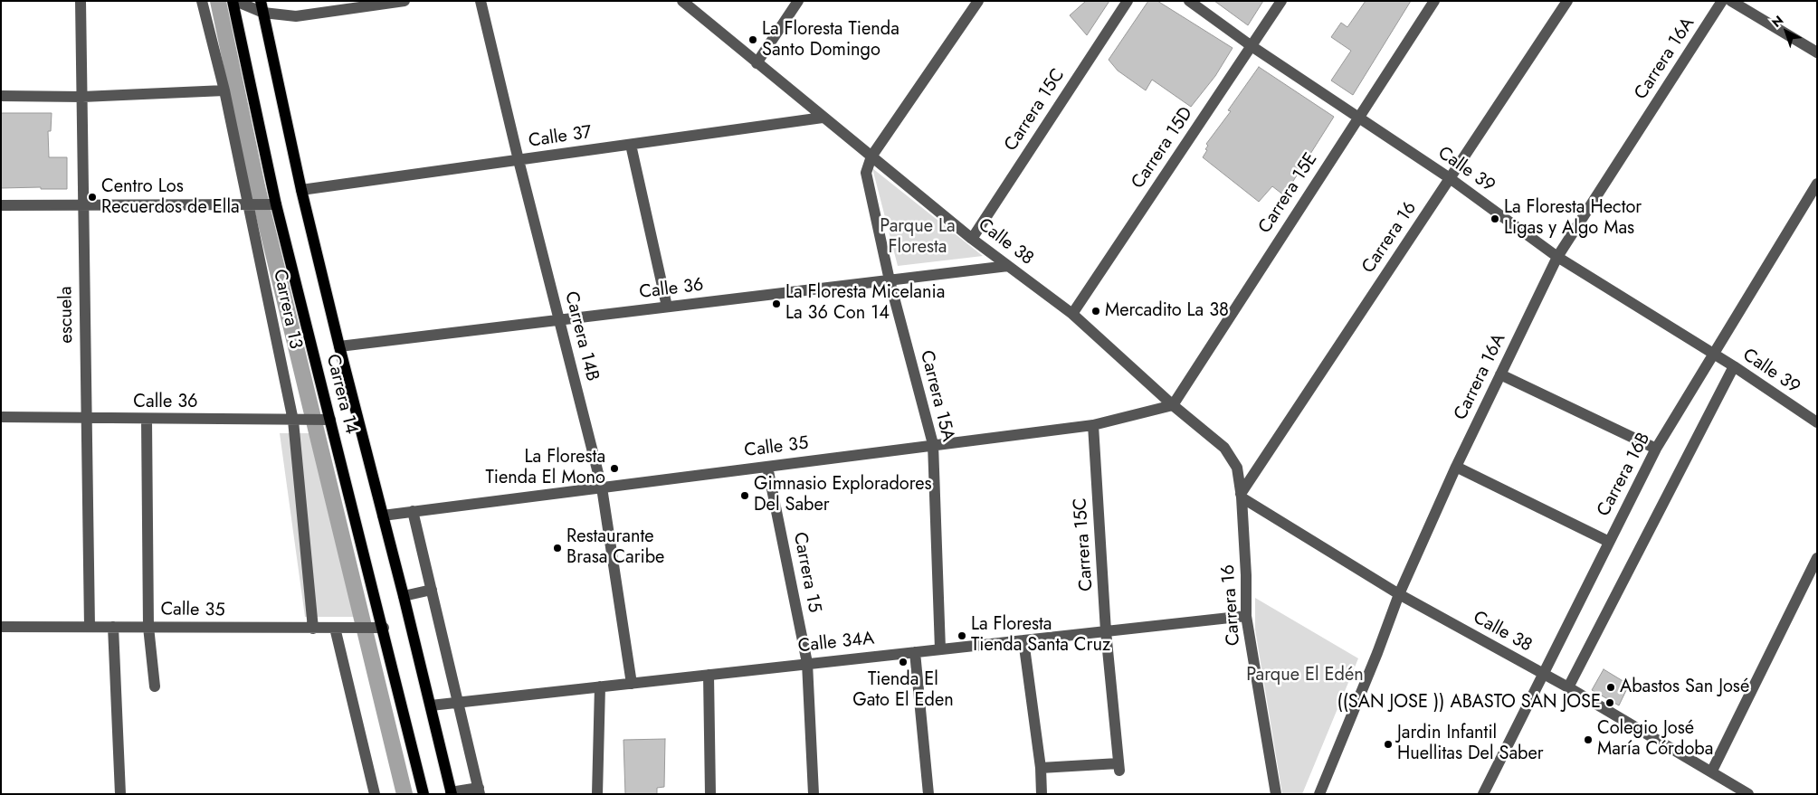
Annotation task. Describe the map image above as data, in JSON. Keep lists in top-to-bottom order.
{
  "streets": {
    "main road": ["Carrera 14"],
    "street": [
      "Carrera 16A",
      "Carrera 15C",
      "Calle 37",
      "Carrera 15D",
      "Calle 39",
      "Carrera 15E",
      "Carrera 16",
      "Calle 38",
      "Calle 36",
      "Carrera 13",
      "escuela",
      "Carrera 14B",
      "Carrera 15A",
      "Calle 35",
      "Carrera 16B",
      "Carrera 15",
      "Calle 34A"
    ]
  },
  "crossings": [
    ["Carrera 16A", "Calle 39"],
    ["Carrera 16A", "Calle 38"],
    ["Carrera 15C", "Calle 38"],
    ["Carrera 15C", "Calle 35"],
    ["Carrera 15C", "Calle 34A"],
    ["Calle 37", "Calle 38"],
    ["Calle 37", "Carrera 14B"],
    ["Calle 37", "Carrera 14"],
    ["Carrera 15D", "Calle 39"],
    ["Carrera 15D", "Calle 38"],
    ["Calle 39", "Carrera 15E"],
    ["Calle 39", "Carrera 16"],
    ["Calle 39", "Carrera 16B"],
    ["Carrera 15E", "Calle 38"],
    ["Carrera 15E", "Calle 35"],
    ["Carrera 16", "Calle 38"],
    ["Carrera 16", "Calle 34A"],
    ["Calle 38", "Calle 36"],
    ["Calle 38", "Carrera 15A"],
    ["Calle 38", "Calle 35"],
    ["Calle 38", "Carrera 16B"],
    ["Calle 36", "Carrera 13"],
    ["Calle 36", "escuela"],
    ["Calle 36", "Carrera 14B"],
    ["Calle 36", "Carrera 14"],
    ["Calle 36", "Carrera 15A"],
    ["Carrera 13", "Calle 35"],
    ["escuela", "Calle 35"],
    ["Carrera 14B", "Calle 35"],
    ["Carrera 14B", "Calle 34A"],
    ["Carrera 14", "Calle 35"],
    ["Carrera 14", "Calle 34A"],
    ["Carrera 15A", "Calle 35"],
    ["Carrera 15A", "Calle 34A"],
    ["Calle 35", "Carrera 15"],
    ["Carrera 15", "Calle 34A"]
  ],
  "parks": ["Parque La Floresta", "Parque El Edén"],
  "places": [
    "La Floresta Tienda Santo Domingo",
    "Centro Los Recuerdos de Ella",
    "La Floresta Hector Ligas y Algo Mas",
    "La Floresta Micelania La 36 Con 14",
    "Mercadito La 38",
    "La Floresta Tienda El Mono",
    "Gimnasio Exploradores Del Saber",
    "Restaurante Brasa Caribe",
    "La Floresta Tienda Santa Cruz",
    "Tienda El Gato El Eden",
    "Abastos San José",
    "((SAN JOSE )) ABASTO SAN JOSE",
    "Colegio José María Córdoba",
    "Jardin Infantil Huellitas Del Saber"
  ],
  "north": "top left"
}
